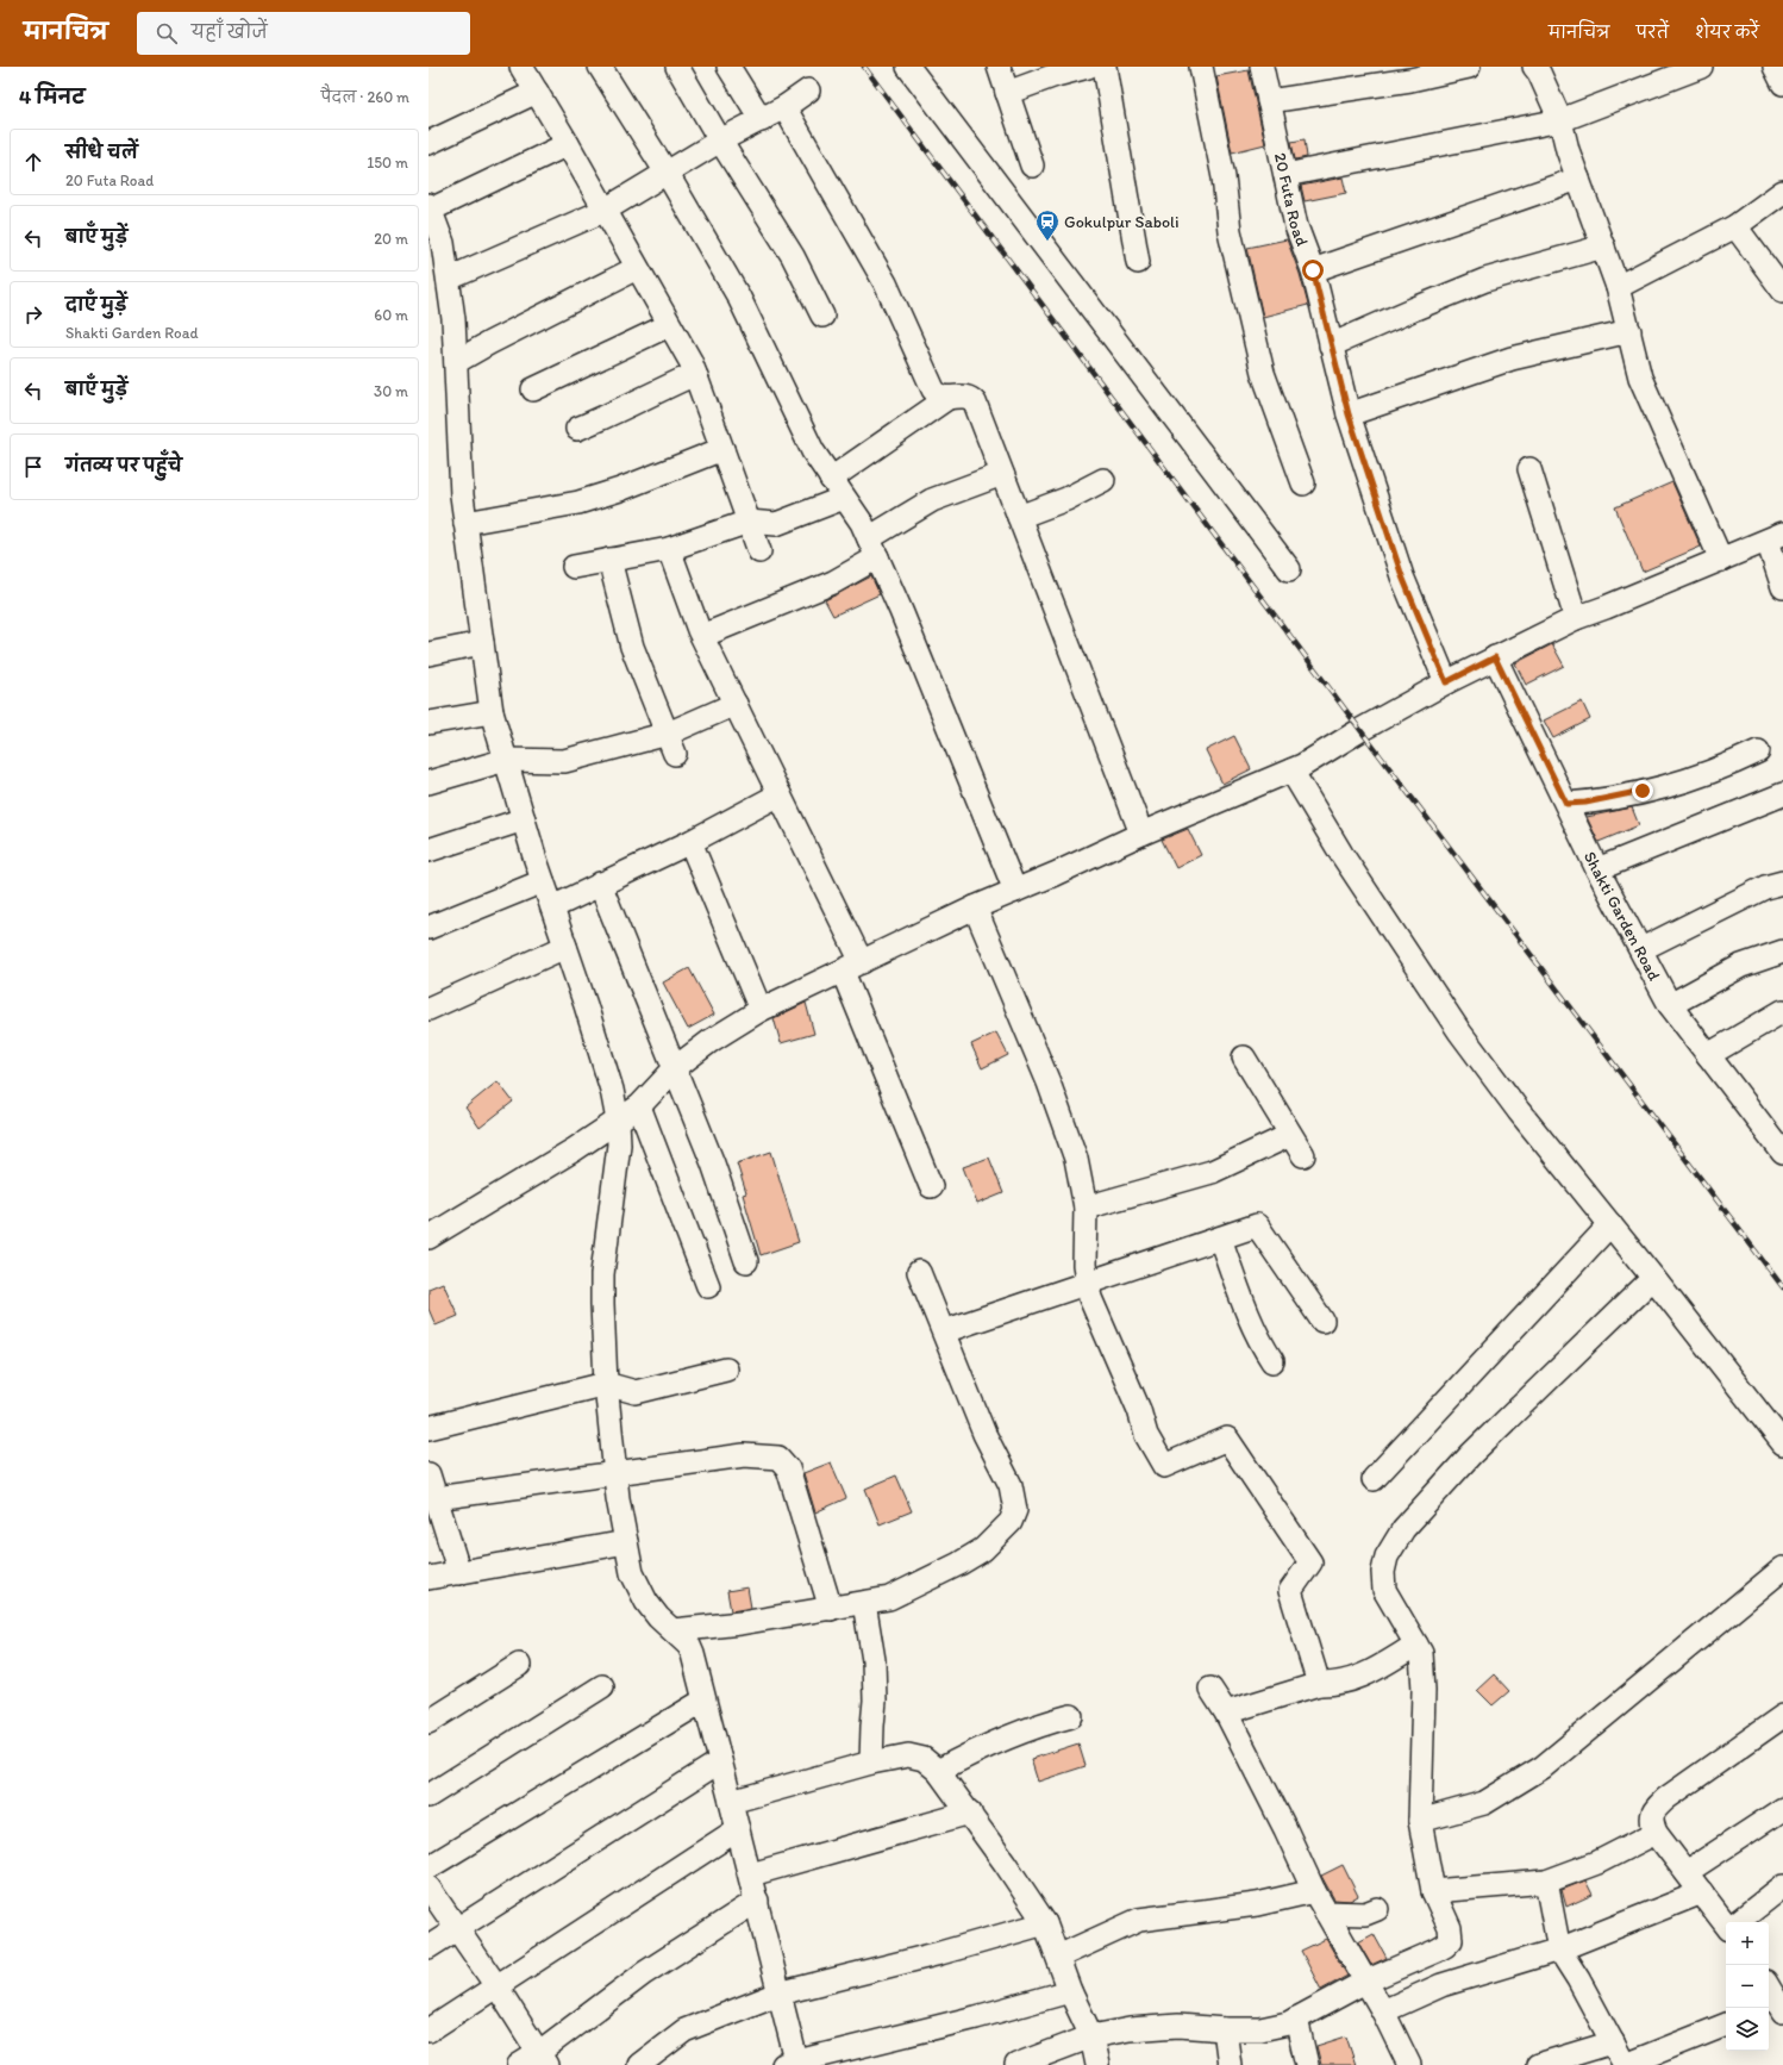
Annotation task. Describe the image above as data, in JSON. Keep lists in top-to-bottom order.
{
  "streets": {
    "street": ["20 Futa Road", "Shakti Garden Road"]
  },
  "places": {
    "station": ["Gokulpur Saboli"]
  },
  "page": {
    "header": "मानचित्र",
    "search": "यहाँ खोजें",
    "nav": ["मानचित्र", "परतें", "शेयर करें"],
    "heading": ["4 मिनट", "पैदल · 260 m"],
    "list": [
      ["सीधे चलें", "20 Futa Road", "150 m"],
      ["बाएँ मुड़ें", "20 m"],
      ["दाएँ मुड़ें", "Shakti Garden Road", "60 m"],
      ["बाएँ मुड़ें", "30 m"],
      "गंतव्य पर पहुँचे"
    ],
    "map_buttons": ["+", "−"]
  }
}
